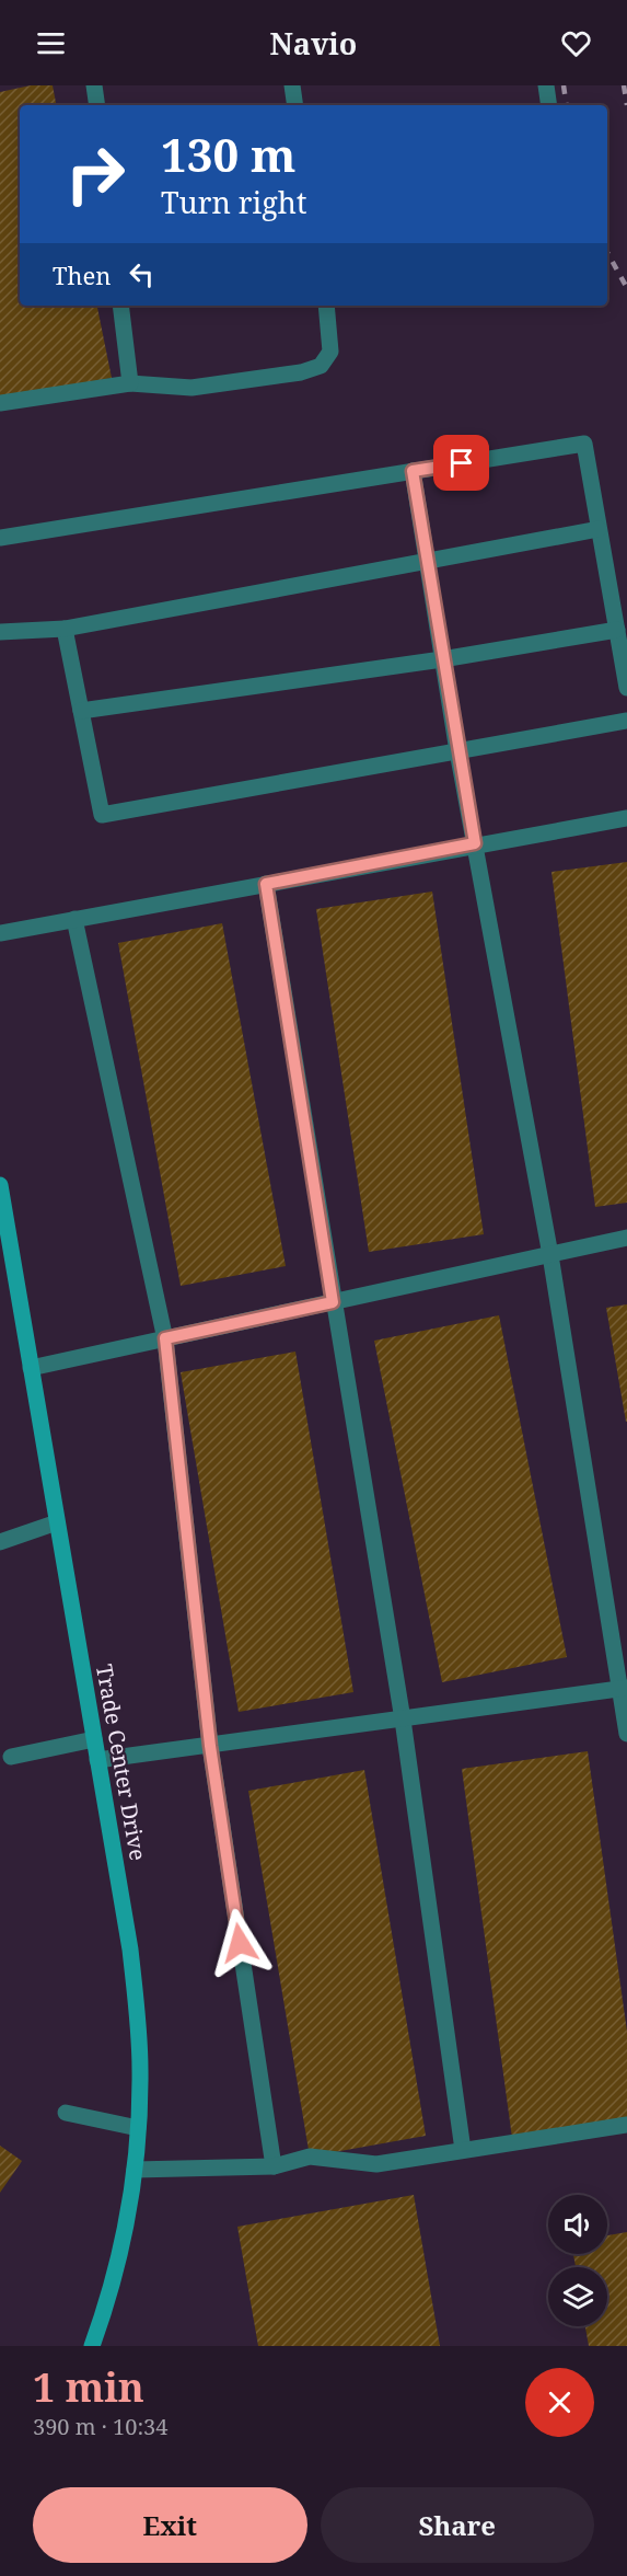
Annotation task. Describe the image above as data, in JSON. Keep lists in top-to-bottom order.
{
  "streets": {
    "street": ["Trade Center Drive"]
  },
  "page": {
    "header": "Navio",
    "turn": ["130 m", "Turn right"],
    "then": "Then",
    "heading": ["1 min", "390 m · 10:34"],
    "buttons": ["Exit", "Share"]
  }
}
